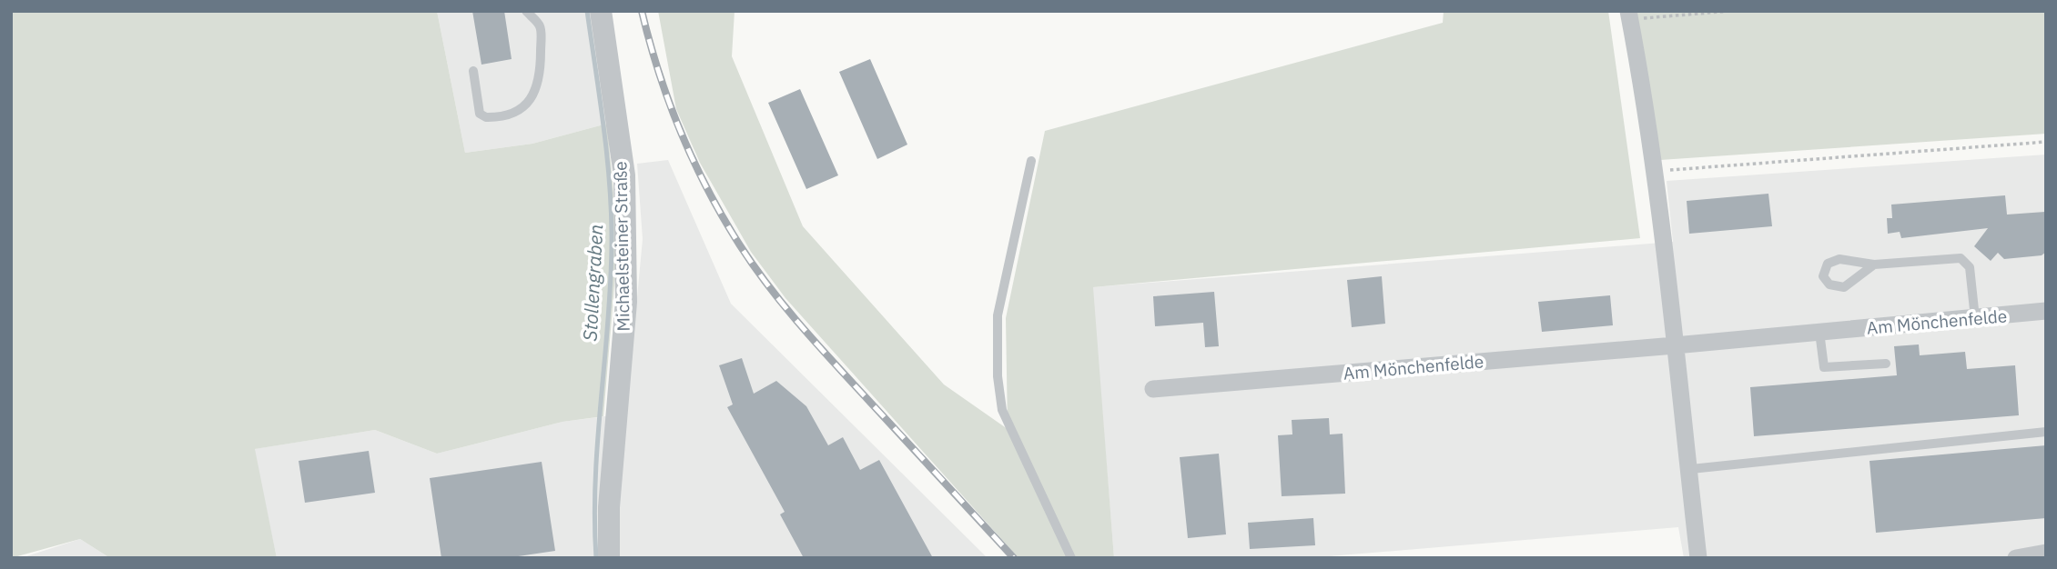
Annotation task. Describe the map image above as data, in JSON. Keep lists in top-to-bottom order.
{
  "streets": {
    "street": ["Michaelsteiner Straße", "Am Mönchenfelde"]
  },
  "water": ["Stollengraben"]
}
